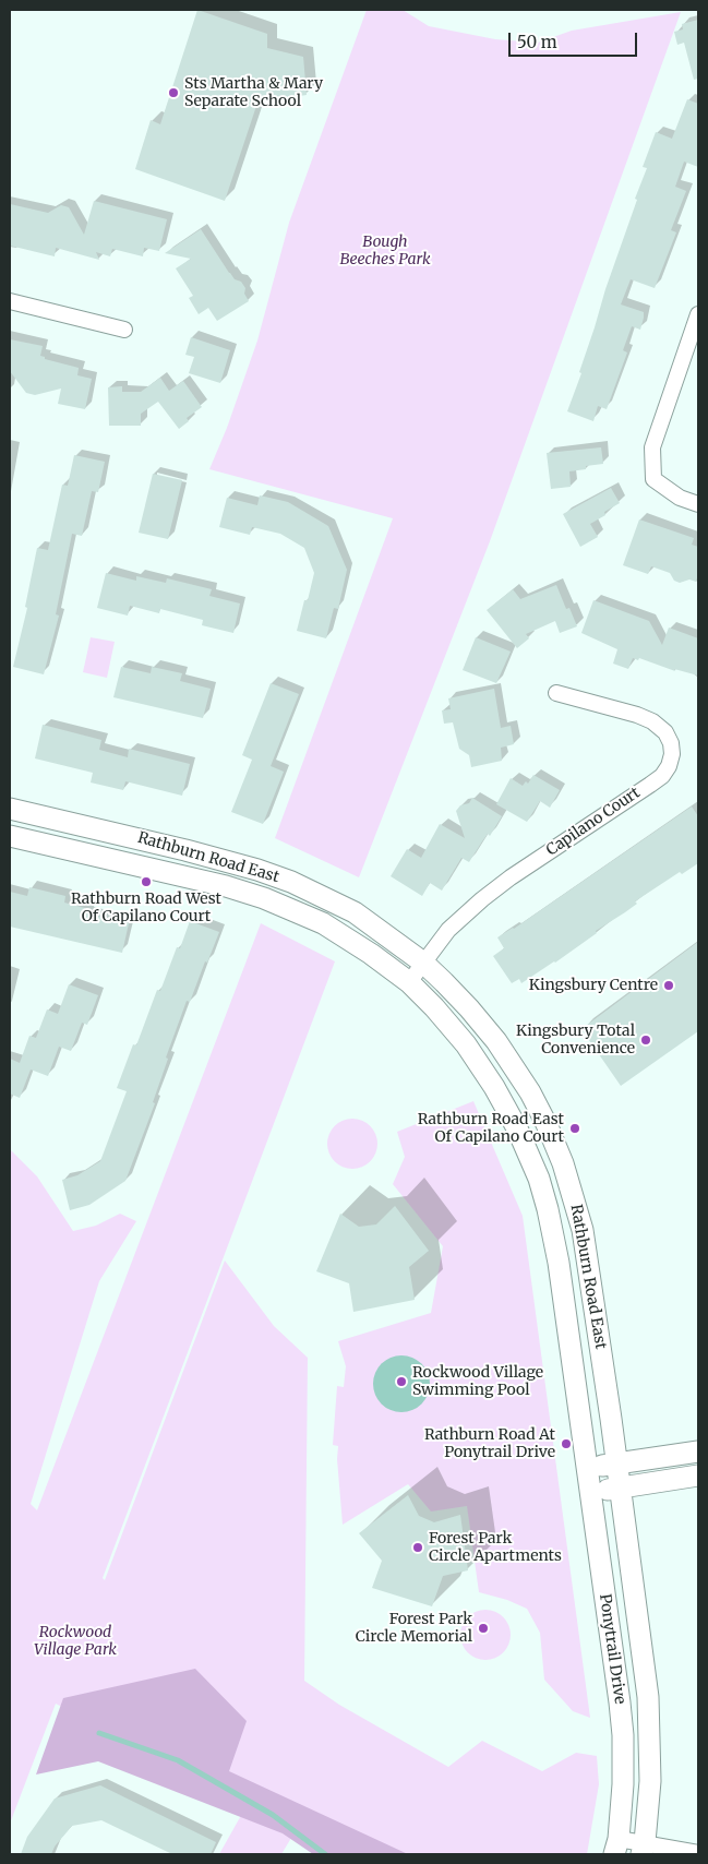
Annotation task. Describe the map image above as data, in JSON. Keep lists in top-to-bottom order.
{
  "streets": {
    "street": ["Capilano Court", "Rathburn Road East", "Ponytrail Drive"]
  },
  "crossings": [
    ["Capilano Court", "Rathburn Road East"],
    ["Rathburn Road East", "Ponytrail Drive"]
  ],
  "parks": ["Bough Beeches Park", "Rockwood Village Park"],
  "places": [
    "Sts Martha & Mary Separate School",
    "Rathburn Road West Of Capilano Court",
    "Kingsbury Centre",
    "Kingsbury Total Convenience",
    "Rathburn Road East Of Capilano Court",
    "Rockwood Village Swimming Pool",
    "Rathburn Road At Ponytrail Drive",
    "Forest Park Circle Apartments",
    "Forest Park Circle Memorial"
  ],
  "scale_bar": "50 m"
}
